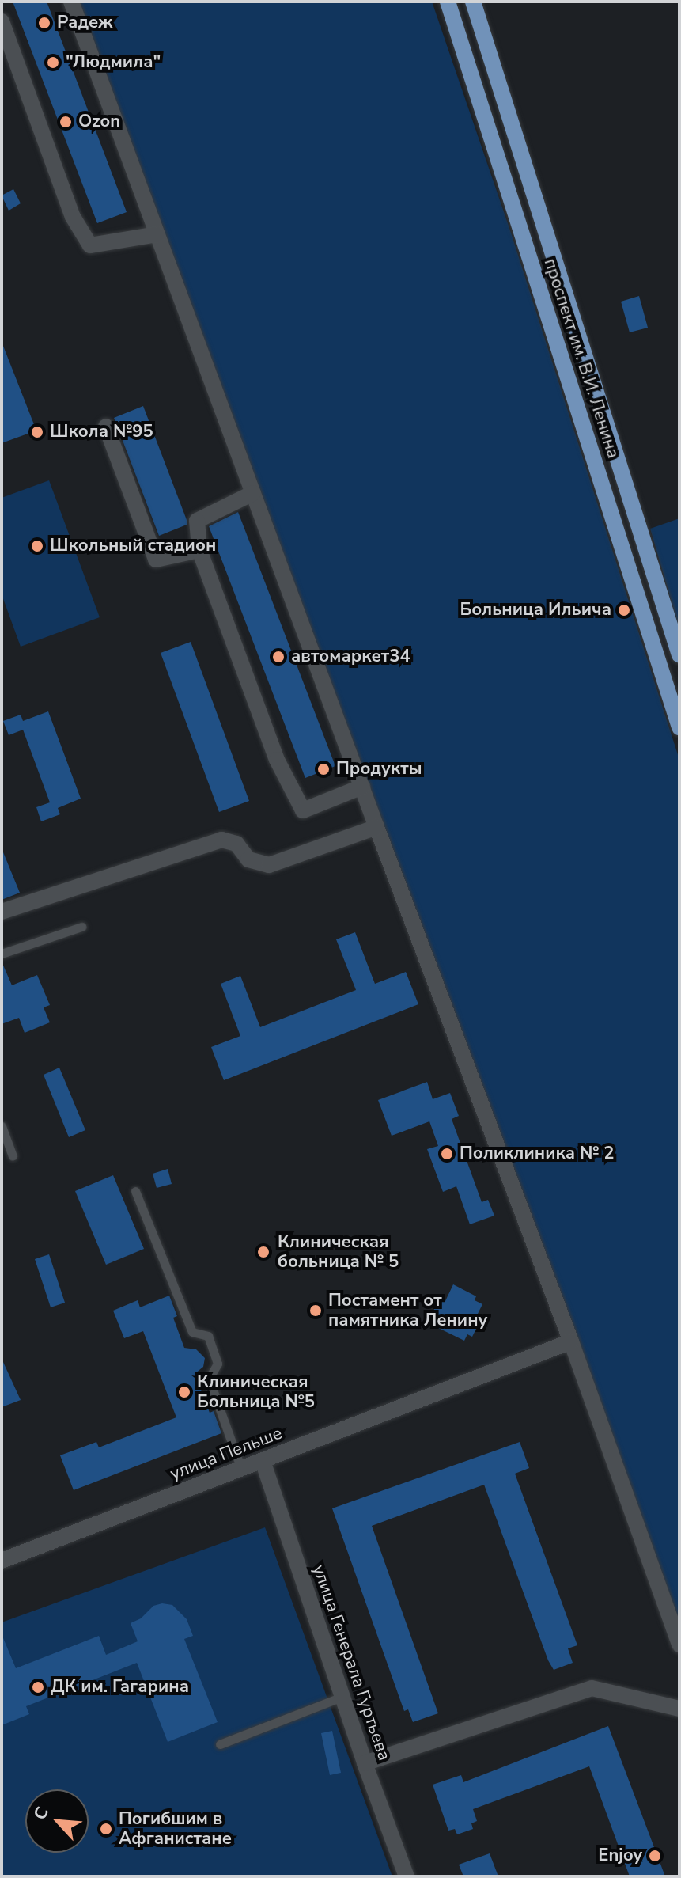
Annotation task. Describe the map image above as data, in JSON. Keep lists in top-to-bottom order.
{
  "streets": {
    "main road": ["проспект им. В.И. Ленина"],
    "street": ["улица Пельше", "улица Генерала Гуртьева"]
  },
  "crossings": [
    ["улица Пельше", "улица Генерала Гуртьева"]
  ],
  "places": [
    "Радеж",
    "\"Людмила\"",
    "Ozon",
    "Школа №95",
    "Школьный стадион",
    "Больница Ильича",
    "автомаркет34",
    "Продукты",
    "Поликлиника № 2",
    "Клиническая больница № 5",
    "Постамент от памятника Ленину",
    "Клиническая Больница №5",
    "ДК им. Гагарина",
    "Погибшим в Афганистане",
    "Enjoy"
  ],
  "north": "top left"
}
